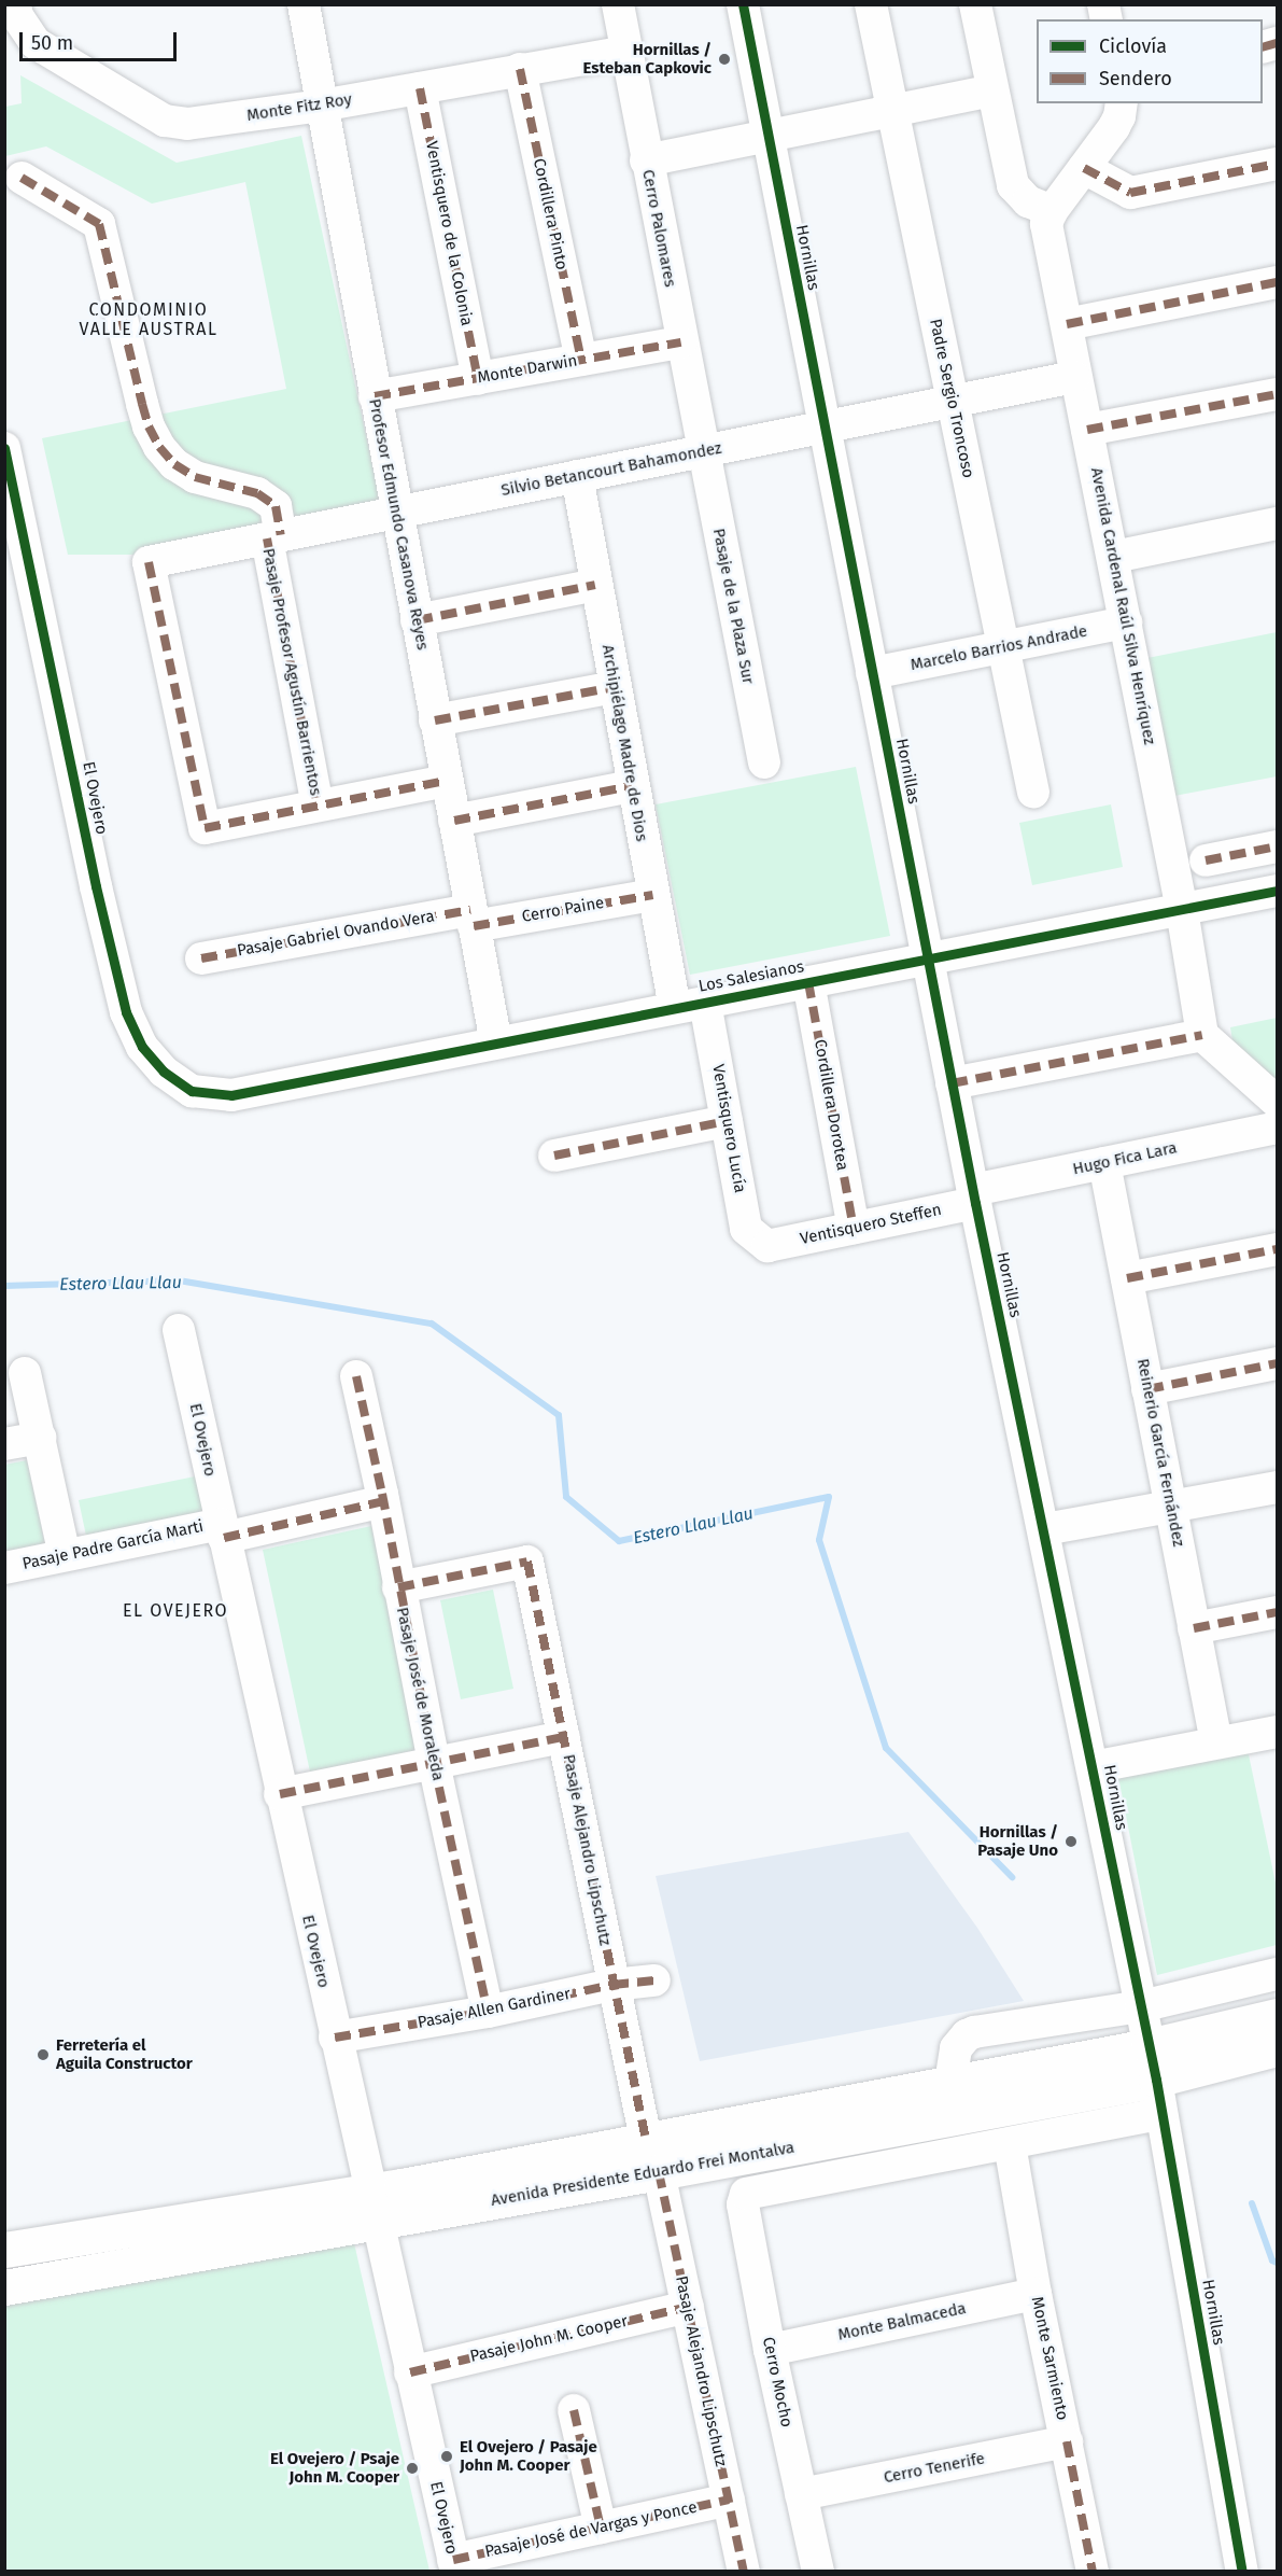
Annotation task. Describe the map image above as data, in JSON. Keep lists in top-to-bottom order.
{
  "streets": {
    "main road": ["Avenida Presidente Eduardo Frei Montalva"],
    "street": [
      "Monte Fitz Roy",
      "Cordillera Pinto",
      "Cerro Palomares",
      "Ventisquero de la Colonia",
      "Hornillas",
      "Monte Darwin",
      "Padre Sergio Troncoso",
      "Silvio Betancourt Bahamondez",
      "Profesor Edmundo Casanova Reyes",
      "Pasaje de la Plaza Sur",
      "Avenida Cardenal Raúl Silva Henríquez",
      "Marcelo Barrios Andrade",
      "Pasaje Profesor Agustín Barrientos",
      "Archipiélago Madre de Dios",
      "El Ovejero",
      "Cerro Paine",
      "Pasaje Gabriel Ovando Vera",
      "Los Salesianos",
      "Cordillera Dorotea",
      "Ventisquero Lucía",
      "Hugo Fica Lara",
      "Ventisquero Steffen",
      "Reinerio García Fernández",
      "Pasaje Padre García Marti",
      "Pasaje José de Moraleda",
      "Pasaje Alejandro Lipschutz",
      "Pasaje Allen Gardiner",
      "Monte Balmaceda",
      "Pasaje John M. Cooper",
      "Monte Sarmiento",
      "Cerro Mocho",
      "Cerro Tenerife",
      "Pasaje José de Vargas y Ponce"
    ]
  },
  "crossings": [
    ["Monte Fitz Roy", "Cordillera Pinto"],
    ["Monte Fitz Roy", "Cerro Palomares"],
    ["Monte Fitz Roy", "Ventisquero de la Colonia"],
    ["Monte Fitz Roy", "Profesor Edmundo Casanova Reyes"],
    ["Cordillera Pinto", "Monte Darwin"],
    ["Cerro Palomares", "Monte Darwin"],
    ["Cerro Palomares", "Silvio Betancourt Bahamondez"],
    ["Cerro Palomares", "Pasaje de la Plaza Sur"],
    ["Ventisquero de la Colonia", "Monte Darwin"],
    ["Hornillas", "Silvio Betancourt Bahamondez"],
    ["Hornillas", "Marcelo Barrios Andrade"],
    ["Hornillas", "Los Salesianos"],
    ["Hornillas", "Hugo Fica Lara"],
    ["Hornillas", "Ventisquero Steffen"],
    ["Hornillas", "Avenida Presidente Eduardo Frei Montalva"],
    ["Monte Darwin", "Profesor Edmundo Casanova Reyes"],
    ["Padre Sergio Troncoso", "Silvio Betancourt Bahamondez"],
    ["Padre Sergio Troncoso", "Marcelo Barrios Andrade"],
    ["Silvio Betancourt Bahamondez", "Profesor Edmundo Casanova Reyes"],
    ["Silvio Betancourt Bahamondez", "Pasaje de la Plaza Sur"],
    ["Silvio Betancourt Bahamondez", "Avenida Cardenal Raúl Silva Henríquez"],
    ["Silvio Betancourt Bahamondez", "Pasaje Profesor Agustín Barrientos"],
    ["Silvio Betancourt Bahamondez", "Archipiélago Madre de Dios"],
    ["Profesor Edmundo Casanova Reyes", "Cerro Paine"],
    ["Profesor Edmundo Casanova Reyes", "Pasaje Gabriel Ovando Vera"],
    ["Profesor Edmundo Casanova Reyes", "Los Salesianos"],
    ["Avenida Cardenal Raúl Silva Henríquez", "Marcelo Barrios Andrade"],
    ["Avenida Cardenal Raúl Silva Henríquez", "Los Salesianos"],
    ["Archipiélago Madre de Dios", "Cerro Paine"],
    ["Archipiélago Madre de Dios", "Los Salesianos"],
    ["Archipiélago Madre de Dios", "Ventisquero Lucía"],
    ["El Ovejero", "Los Salesianos"],
    ["El Ovejero", "Pasaje Padre García Marti"],
    ["El Ovejero", "Pasaje Allen Gardiner"],
    ["El Ovejero", "Avenida Presidente Eduardo Frei Montalva"],
    ["El Ovejero", "Pasaje John M. Cooper"],
    ["El Ovejero", "Pasaje José de Vargas y Ponce"],
    ["Cerro Paine", "Pasaje Gabriel Ovando Vera"],
    ["Los Salesianos", "Cordillera Dorotea"],
    ["Los Salesianos", "Ventisquero Lucía"],
    ["Cordillera Dorotea", "Ventisquero Steffen"],
    ["Ventisquero Lucía", "Ventisquero Steffen"],
    ["Hugo Fica Lara", "Ventisquero Steffen"],
    ["Hugo Fica Lara", "Reinerio García Fernández"],
    ["Pasaje Padre García Marti", "Pasaje José de Moraleda"],
    ["Pasaje José de Moraleda", "Pasaje Alejandro Lipschutz"],
    ["Pasaje José de Moraleda", "Pasaje Allen Gardiner"],
    ["Pasaje Alejandro Lipschutz", "Pasaje Allen Gardiner"],
    ["Pasaje Alejandro Lipschutz", "Avenida Presidente Eduardo Frei Montalva"],
    ["Pasaje Alejandro Lipschutz", "Pasaje John M. Cooper"],
    ["Pasaje Alejandro Lipschutz", "Pasaje José de Vargas y Ponce"],
    ["Monte Balmaceda", "Monte Sarmiento"],
    ["Monte Balmaceda", "Cerro Mocho"],
    ["Monte Sarmiento", "Cerro Mocho"],
    ["Monte Sarmiento", "Cerro Tenerife"],
    ["Cerro Mocho", "Cerro Tenerife"]
  ],
  "districts": ["CONDOMINIO VALLE AUSTRAL", "EL OVEJERO"],
  "water": ["Estero Llau Llau"],
  "places": [
    "Hornillas / Esteban Capkovic",
    "Hornillas / Pasaje Uno",
    "Ferretería el Aguila Constructor",
    "El Ovejero / Pasaje John M. Cooper",
    "El Ovejero / Psaje John M. Cooper"
  ],
  "legend": ["Ciclovía", "Sendero"],
  "scale_bar": "50 m"
}
